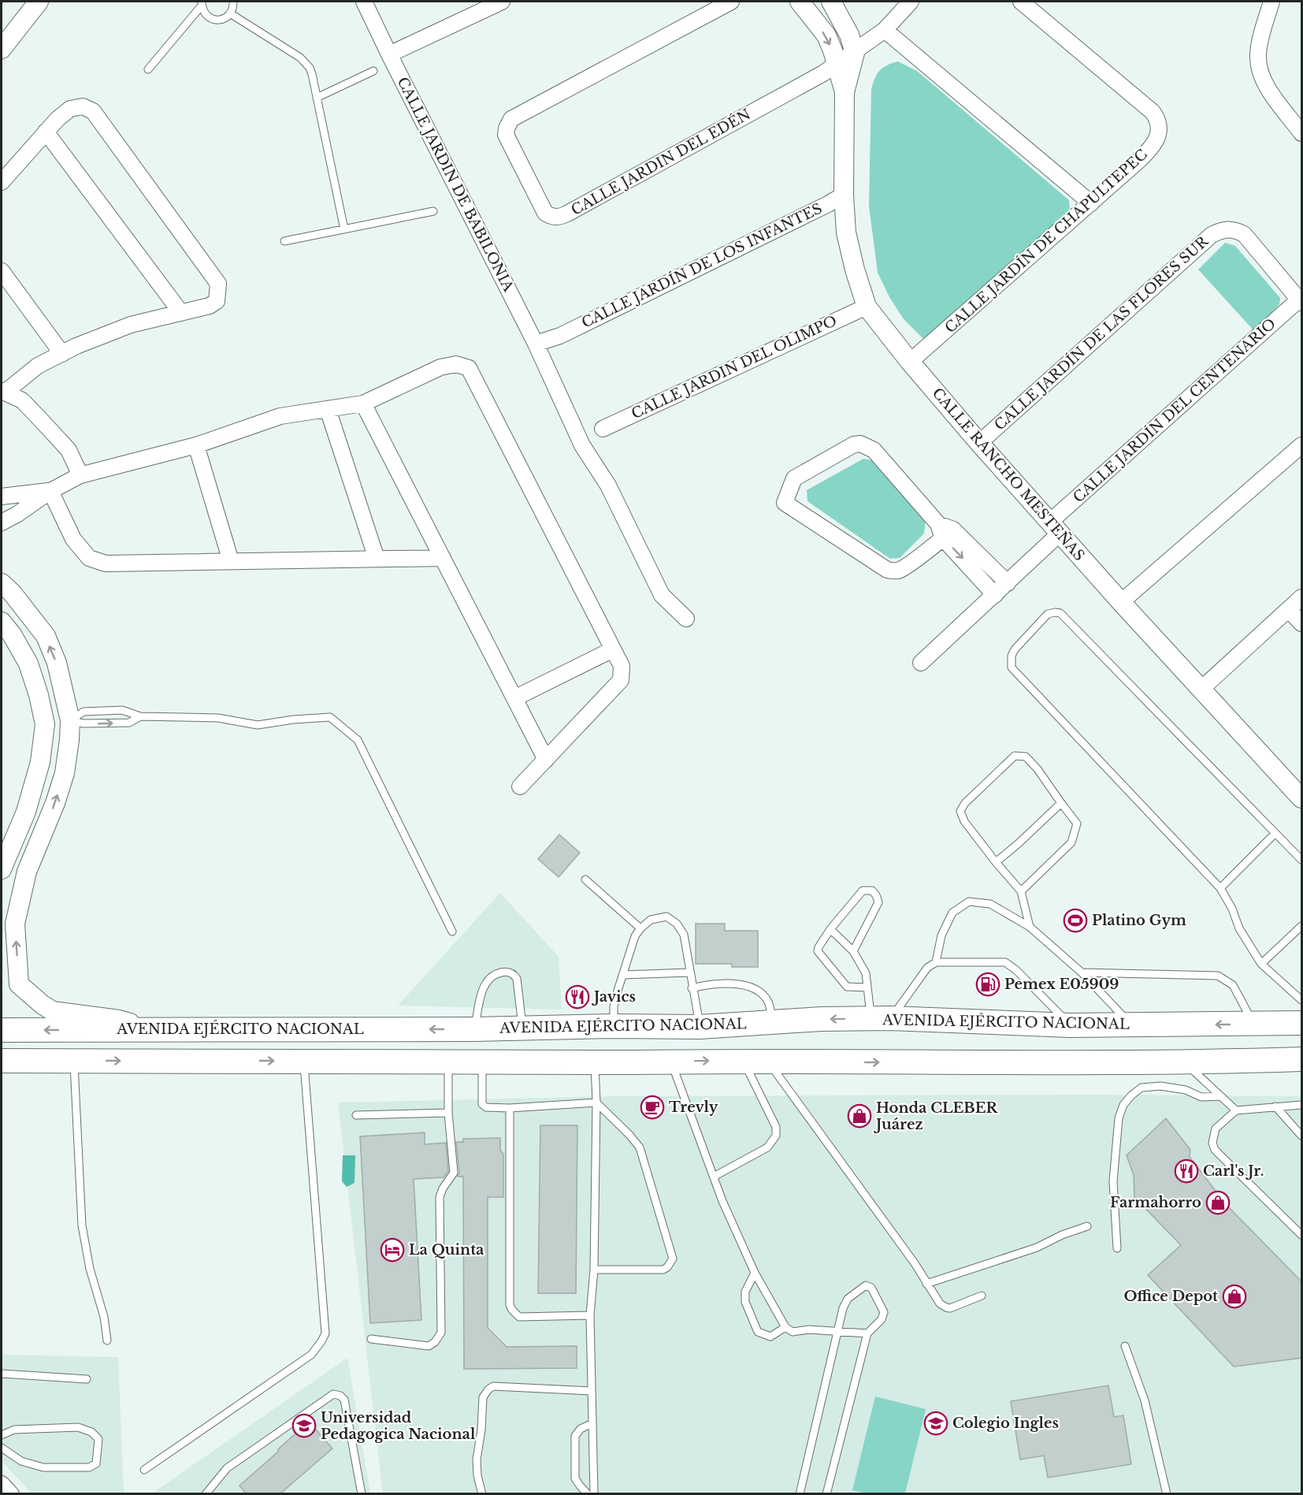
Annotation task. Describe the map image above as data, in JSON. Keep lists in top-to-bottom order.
{
  "streets": {
    "main road": ["AVENIDA EJÉRCITO NACIONAL"],
    "street": [
      "CALLE JARDIN DEL EDÉN",
      "CALLE JARDIN DE BABILONIA",
      "CALLE JARDÍN DE CHAPULTEPEC",
      "CALLE JARDÍN DE LOS INFANTES",
      "CALLE JARDÍN DE LAS FLORES SUR",
      "CALLE JARDIN DEL OLIMPO",
      "CALLE JARDÍN DEL CENTENARIO",
      "CALLE RANCHO MESTEÑAS"
    ]
  },
  "crossings": [
    ["CALLE JARDIN DEL EDÉN", "CALLE RANCHO MESTEÑAS"],
    ["CALLE JARDIN DE BABILONIA", "CALLE JARDÍN DE LOS INFANTES"],
    ["CALLE JARDÍN DE CHAPULTEPEC", "CALLE RANCHO MESTEÑAS"],
    ["CALLE JARDÍN DE LOS INFANTES", "CALLE RANCHO MESTEÑAS"],
    ["CALLE JARDÍN DE LAS FLORES SUR", "CALLE JARDÍN DEL CENTENARIO"],
    ["CALLE JARDÍN DE LAS FLORES SUR", "CALLE RANCHO MESTEÑAS"],
    ["CALLE JARDIN DEL OLIMPO", "CALLE RANCHO MESTEÑAS"],
    ["CALLE JARDÍN DEL CENTENARIO", "CALLE RANCHO MESTEÑAS"]
  ],
  "places": {
    "sports": ["Platino Gym"],
    "fuel station": ["Pemex E05909"],
    "restaurant": ["Javics", "Carl's Jr."],
    "cafe": ["Trevly"],
    "shop": ["Honda CLEBER Juárez", "Farmahorro", "Office Depot"],
    "hotel": ["La Quinta"],
    "school or university": ["Colegio Ingles", "Universidad Pedagogica Nacional"]
  }
}
